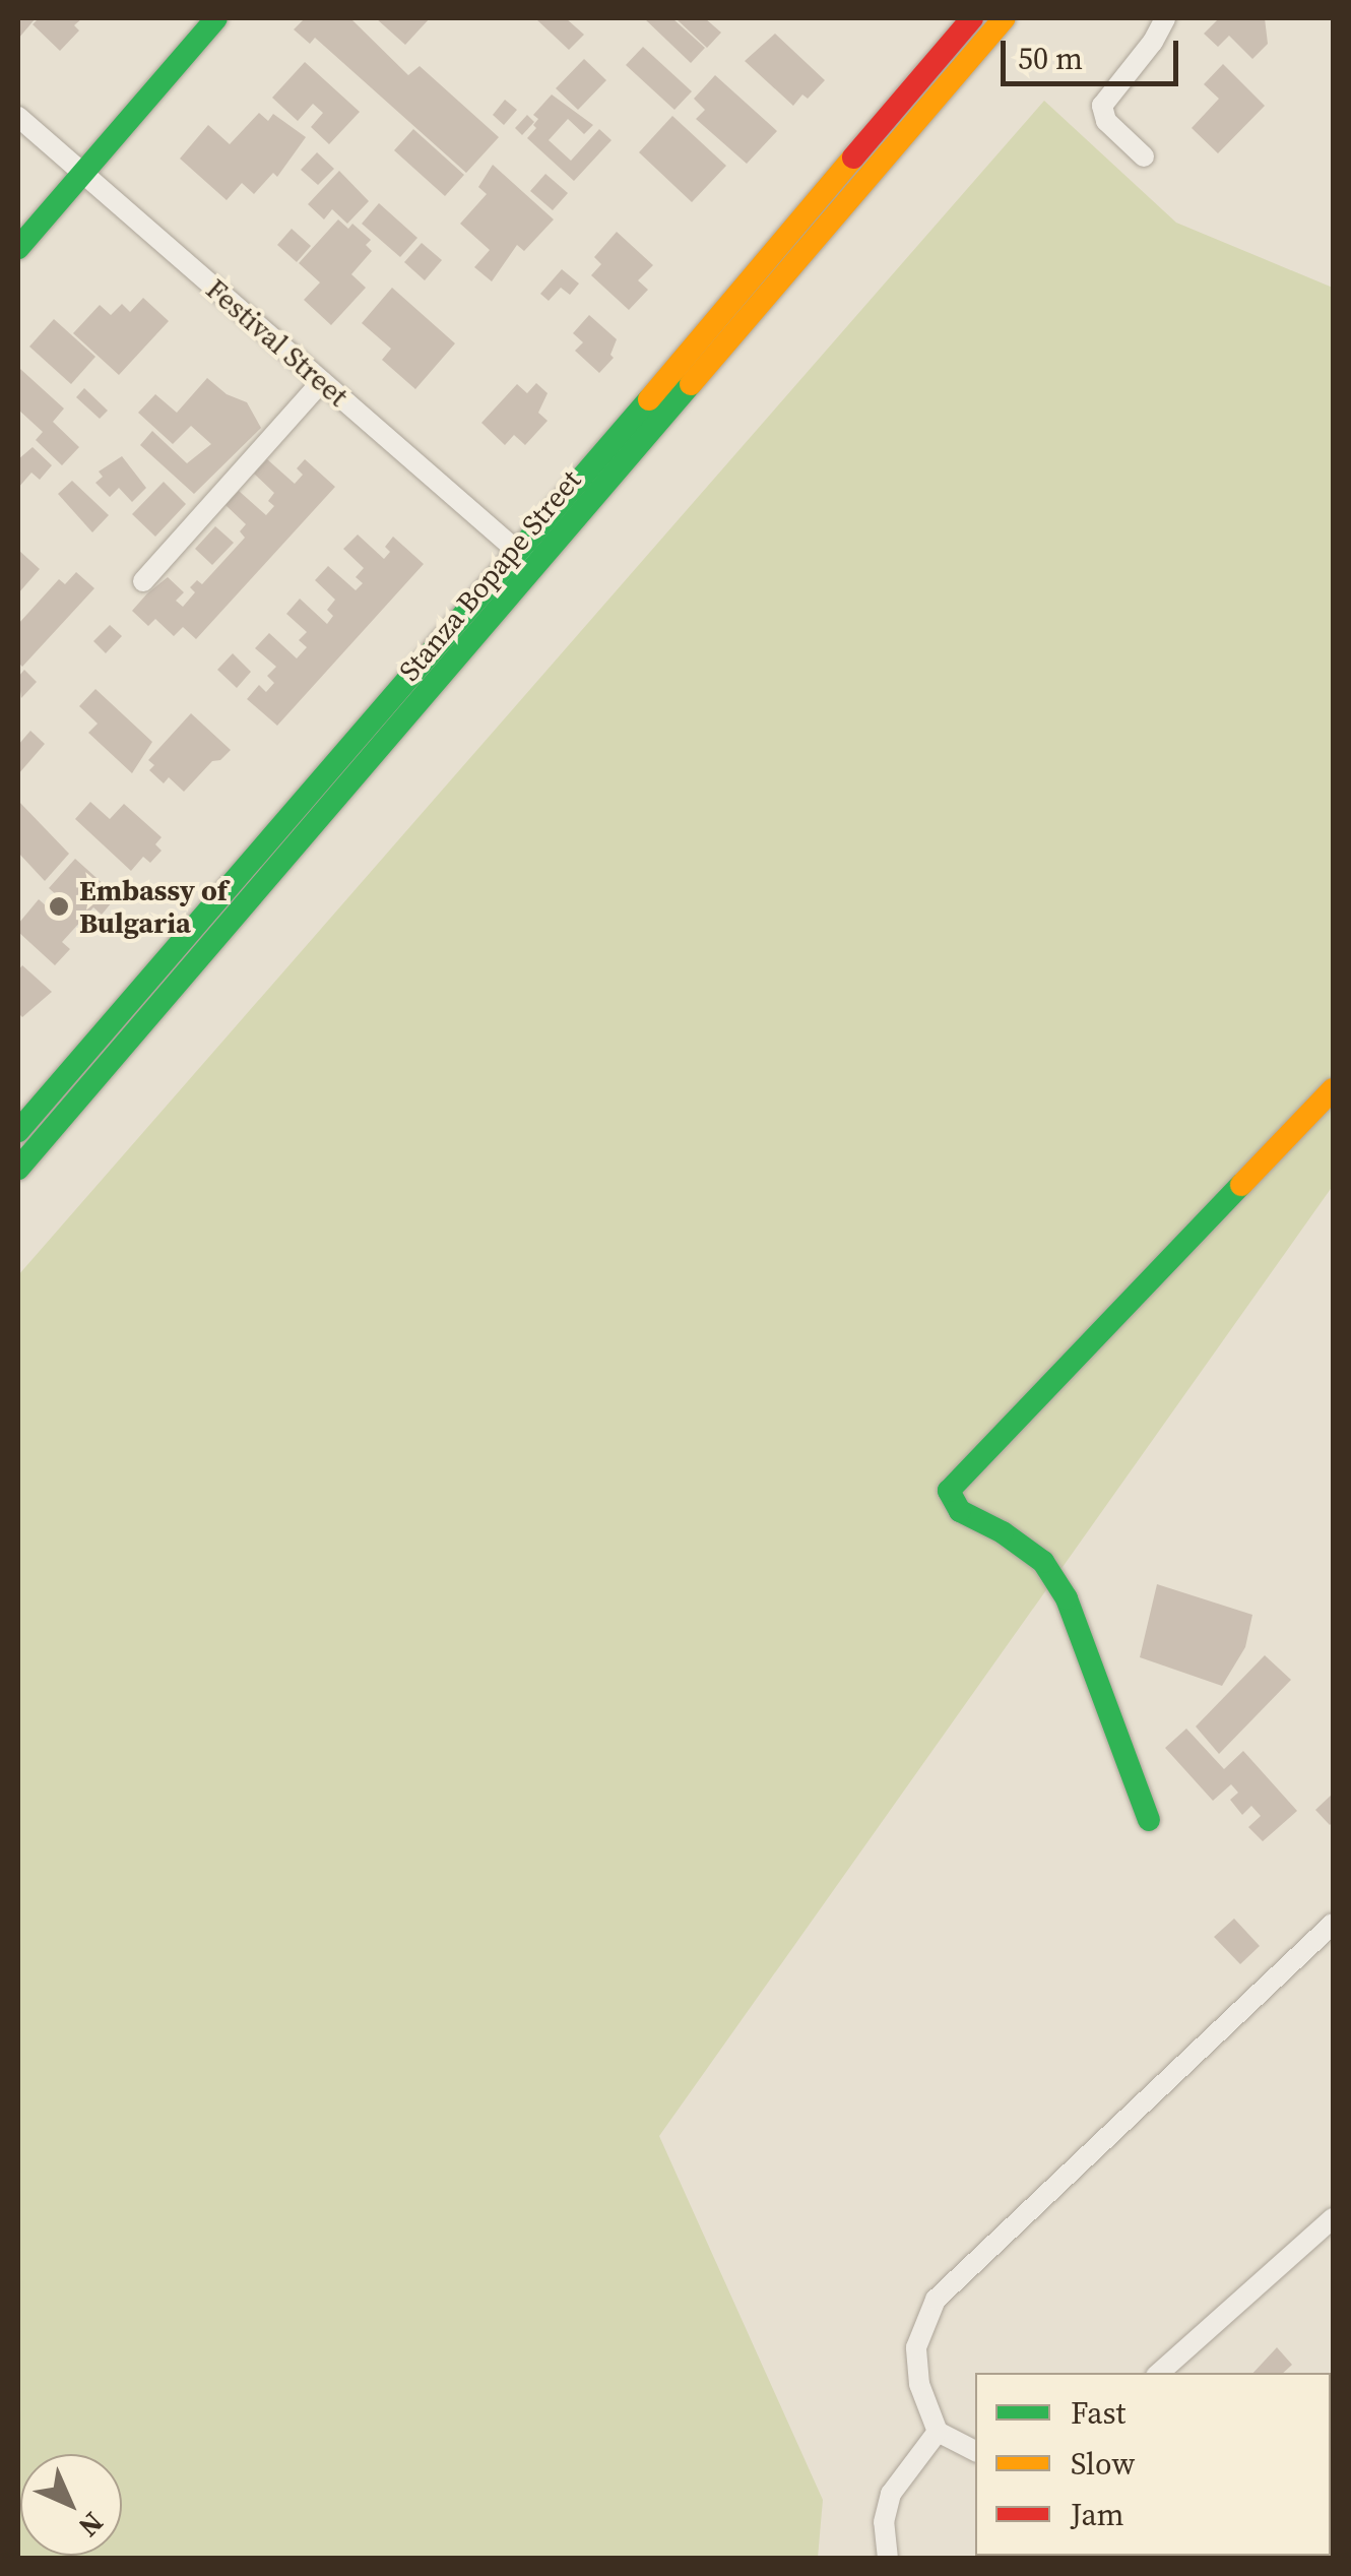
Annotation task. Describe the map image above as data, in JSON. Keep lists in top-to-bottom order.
{
  "streets": {
    "main road": ["Stanza Bopape Street"],
    "street": ["Festival Street"]
  },
  "crossings": [
    ["Festival Street", "Stanza Bopape Street"]
  ],
  "places": ["Embassy of Bulgaria"],
  "legend": ["Fast", "Slow", "Jam"],
  "scale_bar": "50 m",
  "north": "bottom right"
}
